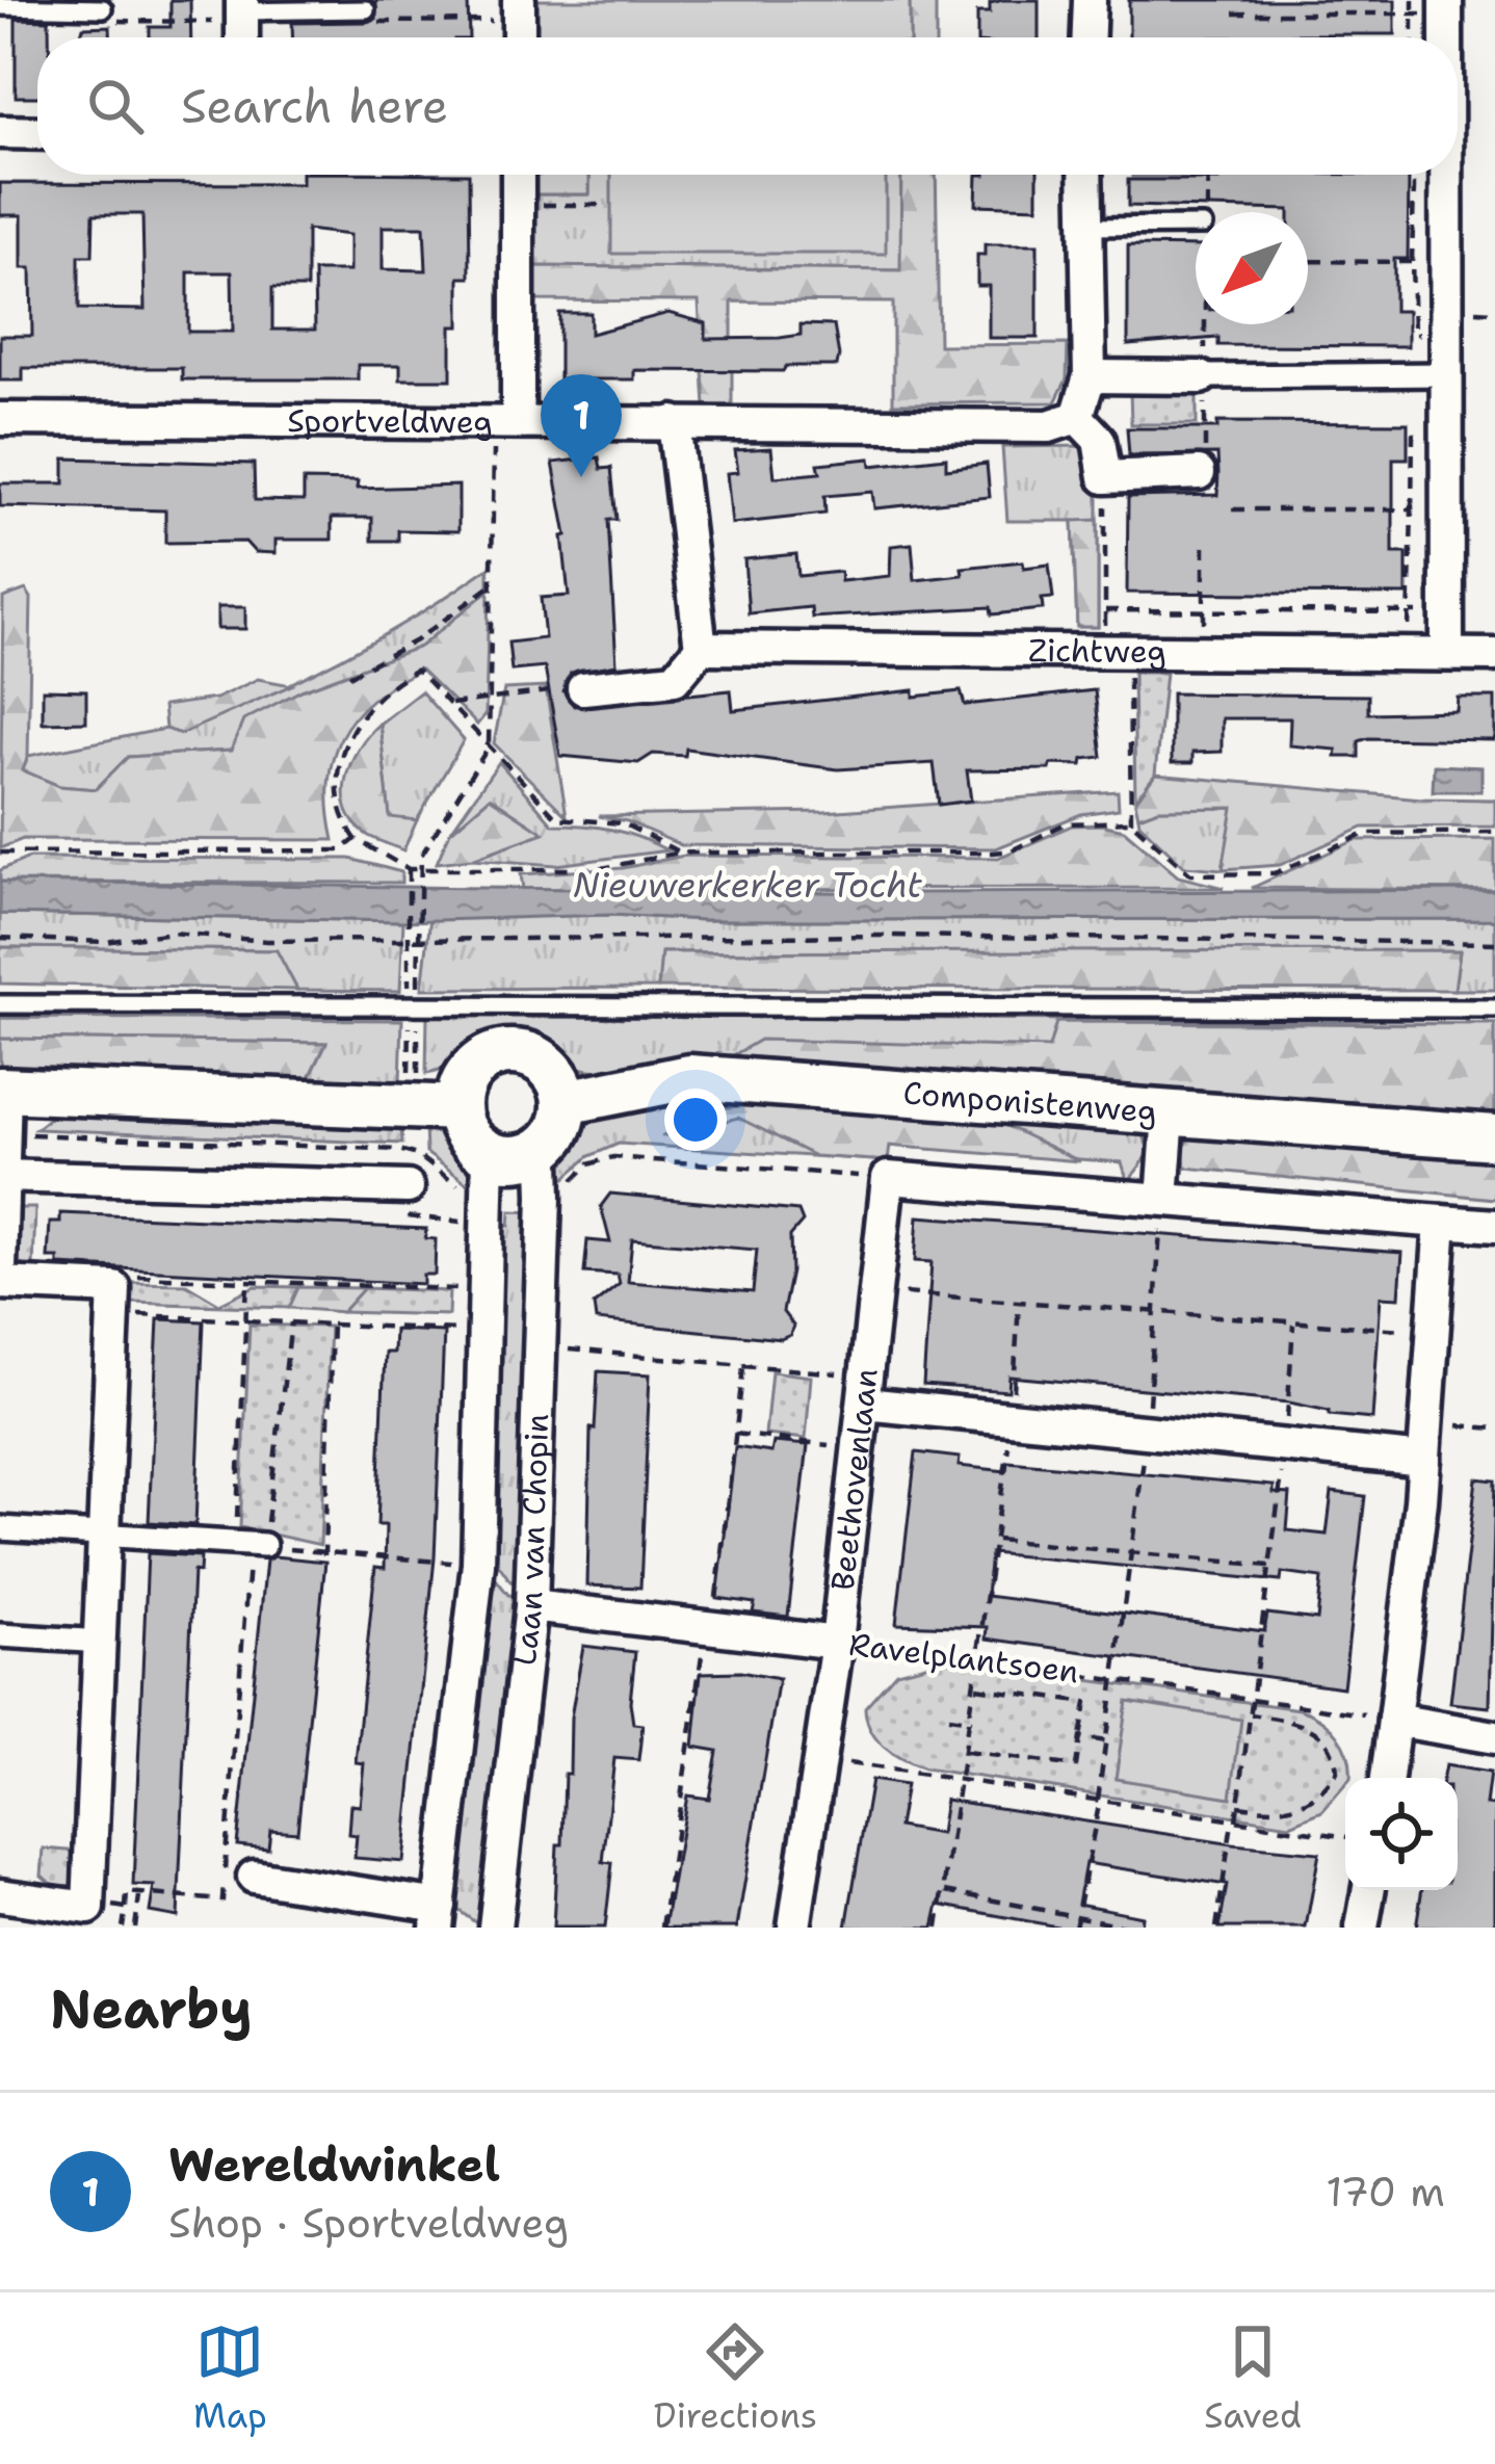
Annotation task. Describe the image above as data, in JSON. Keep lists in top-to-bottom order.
{
  "streets": {
    "main road": ["Componistenweg"],
    "street": [
      "Sportveldweg",
      "Zichtweg",
      "Beethovenlaan",
      "Laan van Chopin",
      "Ravelplantsoen"
    ]
  },
  "crossings": [
    ["Componistenweg", "Laan van Chopin"],
    ["Beethovenlaan", "Ravelplantsoen"],
    ["Laan van Chopin", "Ravelplantsoen"]
  ],
  "water": ["Nieuwerkerker Tocht"],
  "north": "bottom left",
  "page": {
    "search": "Search here",
    "pins": "1",
    "heading": "Nearby",
    "list": [
      {
        "mark": "1",
        "name": "Wereldwinkel",
        "note": "Shop · Sportveldweg",
        "value": "170 m"
      }
    ],
    "nav": ["Map", "Directions", "Saved"]
  }
}
